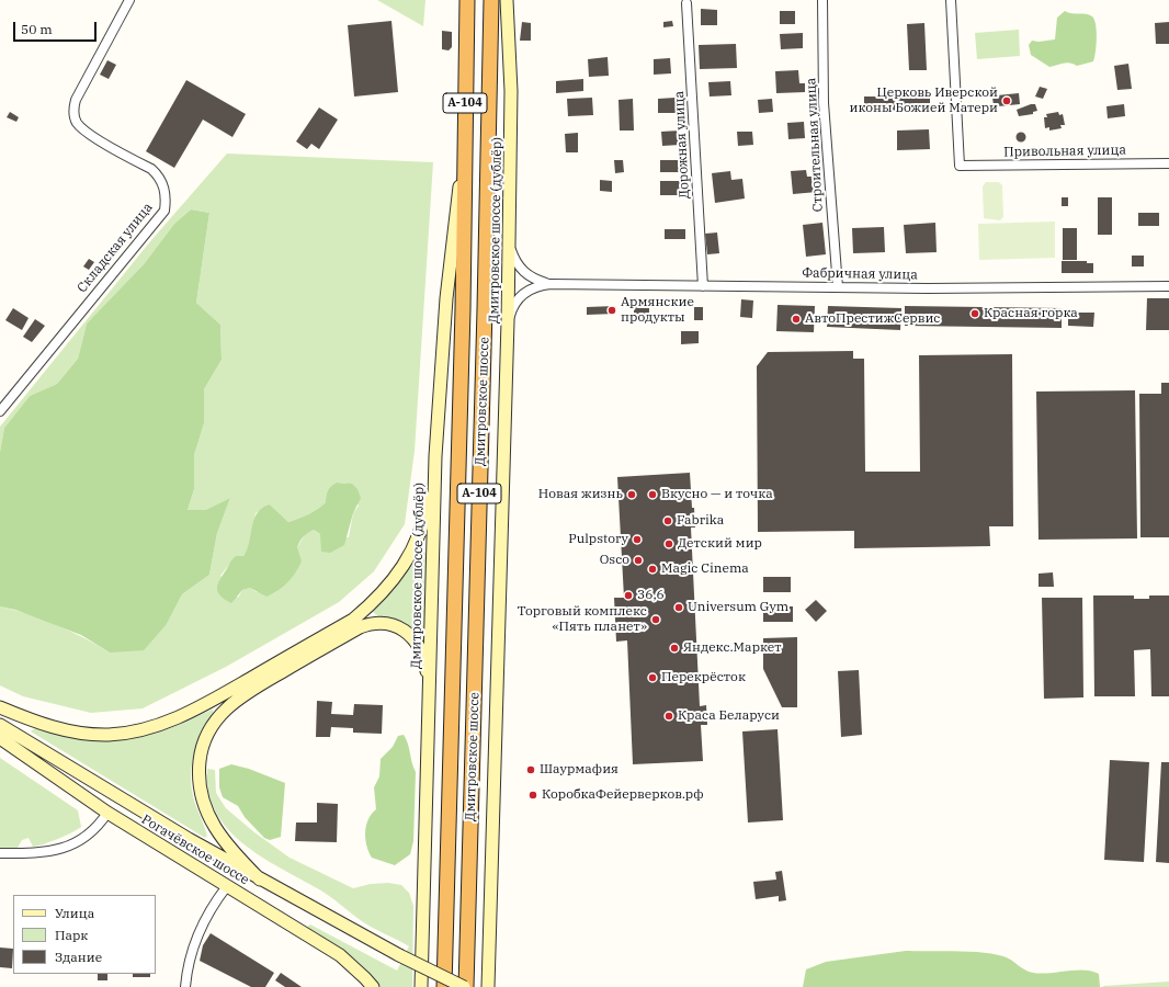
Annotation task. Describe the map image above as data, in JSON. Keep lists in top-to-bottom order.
{
  "streets": {
    "highway": ["А-104", "Дмитровское шоссе"],
    "main road": ["Дмитровское шоссе (дублёр)", "Рогачёвское шоссе"],
    "street": [
      "Дорожная улица",
      "Строительная улица",
      "Привольная улица",
      "Складская улица",
      "Фабричная улица"
    ]
  },
  "crossings": [
    ["Дорожная улица", "Фабричная улица"],
    ["Строительная улица", "Фабричная улица"],
    ["Дмитровское шоссе (дублёр)", "Фабричная улица"],
    ["Дмитровское шоссе (дублёр)", "Дмитровское шоссе"]
  ],
  "places": [
    "Церковь Иверской иконы Божией Матери",
    "Армянские продукты",
    "Красная горка",
    "АвтоПрестижСервис",
    "Новая жизнь",
    "Вкусно — и точка",
    "Fabrika",
    "Pulpstory",
    "Детский мир",
    "Osco",
    "Magic Cinema",
    "36,6",
    "Universum Gym",
    "Торговый комплекс «Пять планет»",
    "Яндекс.Маркет",
    "Перекрёсток",
    "Краса Беларуси",
    "Шаурмафия",
    "КоробкаФейерверков.рф"
  ],
  "legend": ["Улица", "Парк", "Здание"],
  "scale_bar": "50 m"
}
